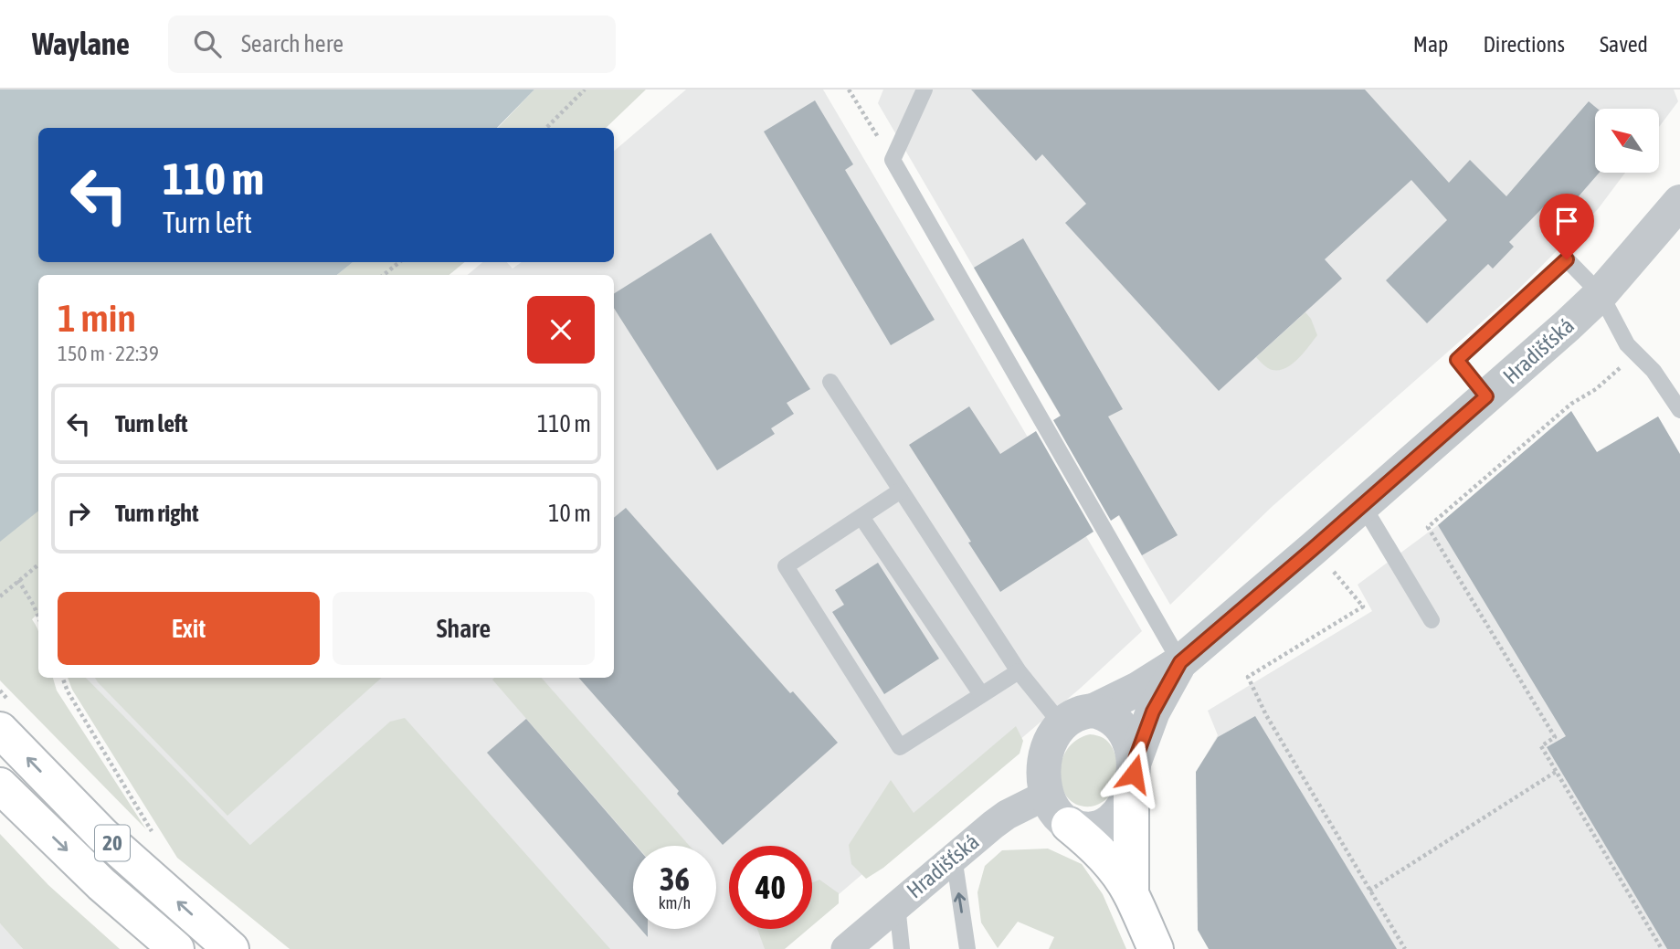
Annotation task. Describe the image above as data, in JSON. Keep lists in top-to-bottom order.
{
  "streets": {
    "highway": ["20"],
    "street": ["Hradišťská"]
  },
  "north": "top left",
  "page": {
    "header": "Waylane",
    "search": "Search here",
    "nav": ["Map", "Directions", "Saved"],
    "turn": ["110 m", "Turn left"],
    "heading": ["1 min", "150 m · 22:39"],
    "list": [
      {
        "name": "Turn left",
        "value": "110 m"
      },
      {
        "name": "Turn right",
        "value": "10 m"
      }
    ],
    "buttons": ["Exit", "Share"],
    "speed": "36 km/h",
    "limit": "40"
  }
}
